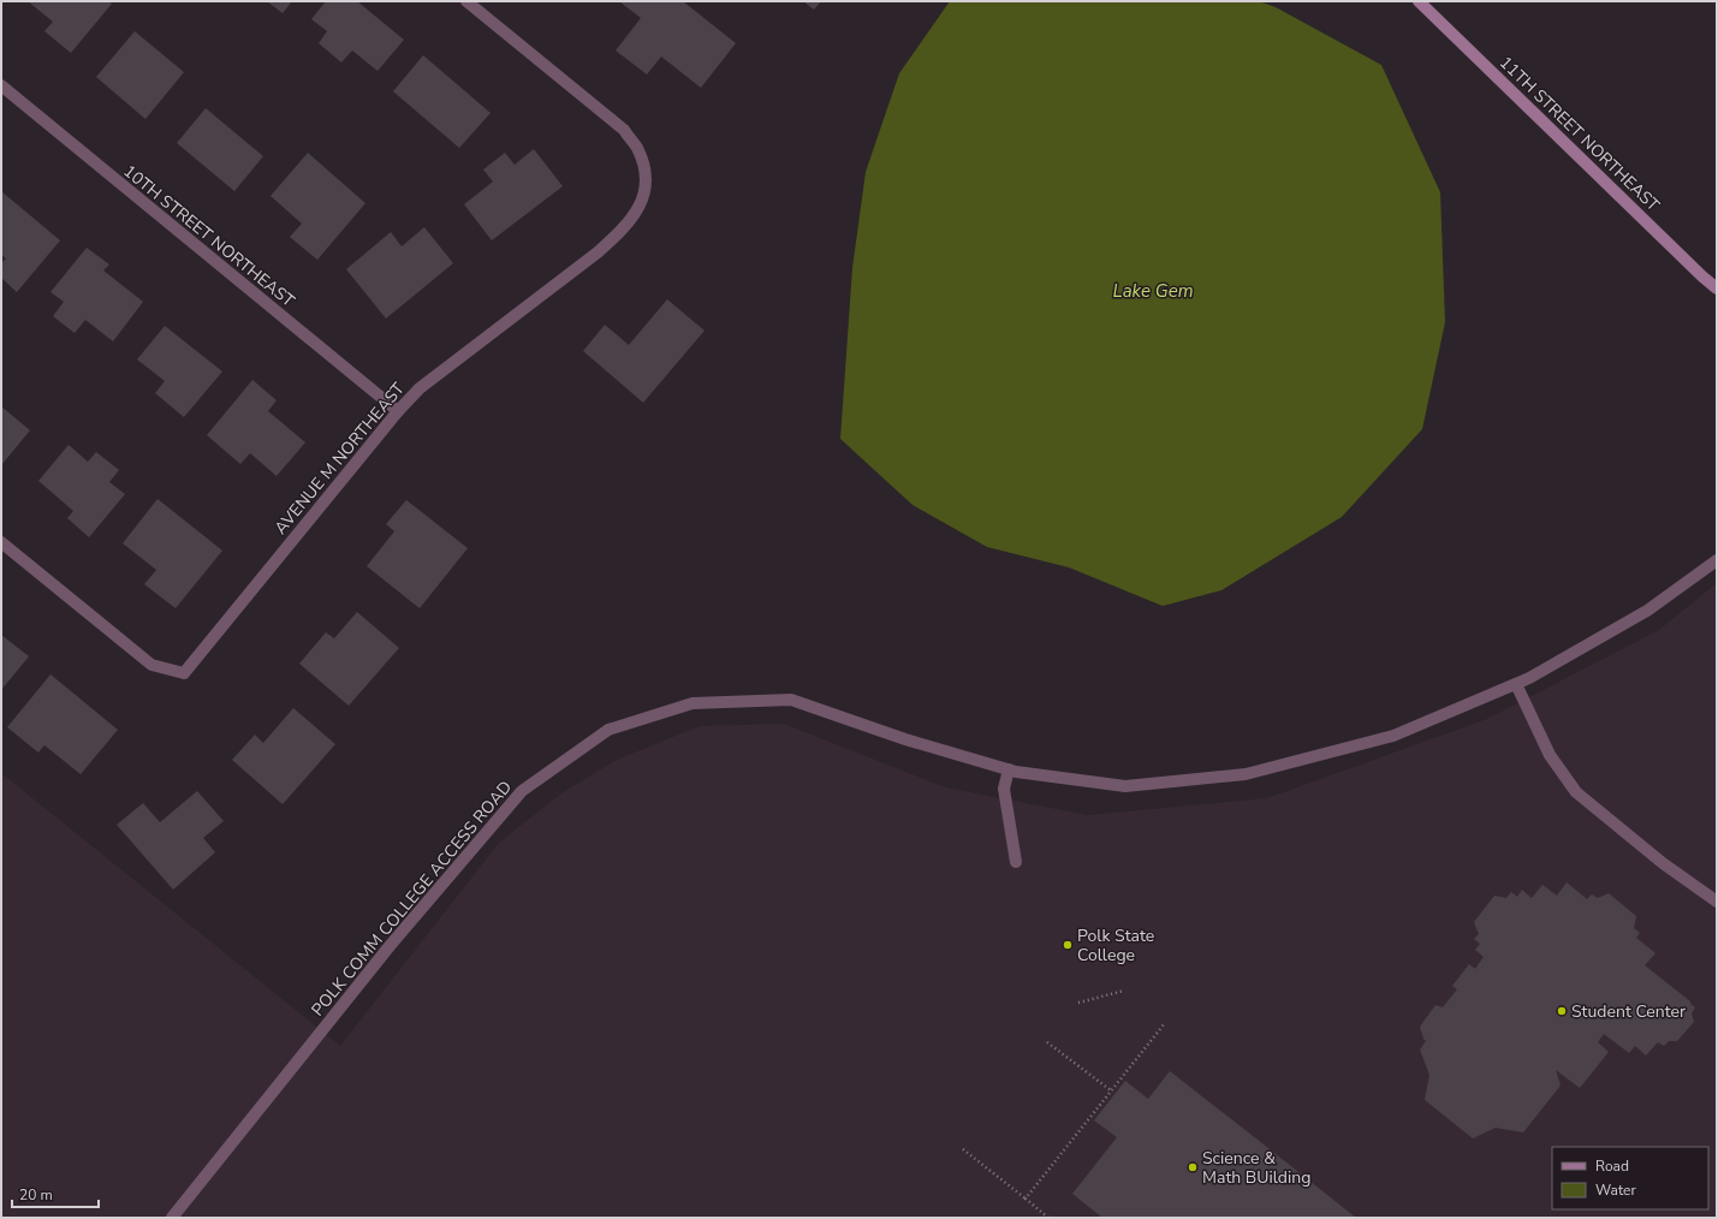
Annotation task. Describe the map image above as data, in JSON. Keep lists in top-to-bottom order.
{
  "streets": {
    "street": [
      "11TH STREET NORTHEAST",
      "10TH STREET NORTHEAST",
      "AVENUE M NORTHEAST",
      "POLK COMM COLLEGE ACCESS ROAD"
    ]
  },
  "crossings": [
    ["10TH STREET NORTHEAST", "AVENUE M NORTHEAST"]
  ],
  "water": ["Lake Gem"],
  "places": ["Polk State College", "Student Center", "Science & Math BUilding"],
  "legend": ["Road", "Water"],
  "scale_bar": "20 m"
}
